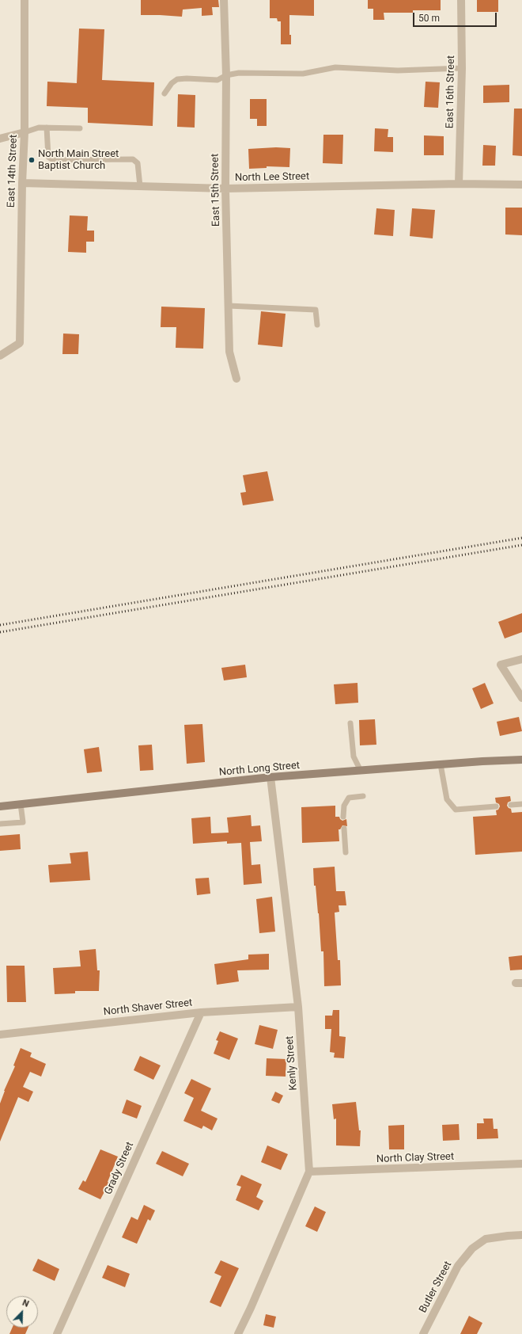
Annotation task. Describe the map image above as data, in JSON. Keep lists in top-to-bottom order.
{
  "streets": {
    "street": [
      "East 16th Street",
      "East 14th Street",
      "North Lee Street",
      "East 15th Street",
      "North Long Street",
      "North Shaver Street",
      "Kenly Street",
      "North Clay Street",
      "Grady Street",
      "Butler Street"
    ]
  },
  "crossings": [
    ["East 16th Street", "North Lee Street"],
    ["East 14th Street", "North Lee Street"],
    ["North Lee Street", "East 15th Street"],
    ["North Long Street", "Kenly Street"],
    ["North Shaver Street", "Kenly Street"],
    ["North Shaver Street", "Grady Street"],
    ["Kenly Street", "North Clay Street"]
  ],
  "places": ["North Main Street Baptist Church"],
  "scale_bar": "50 m",
  "north": "top right"
}
